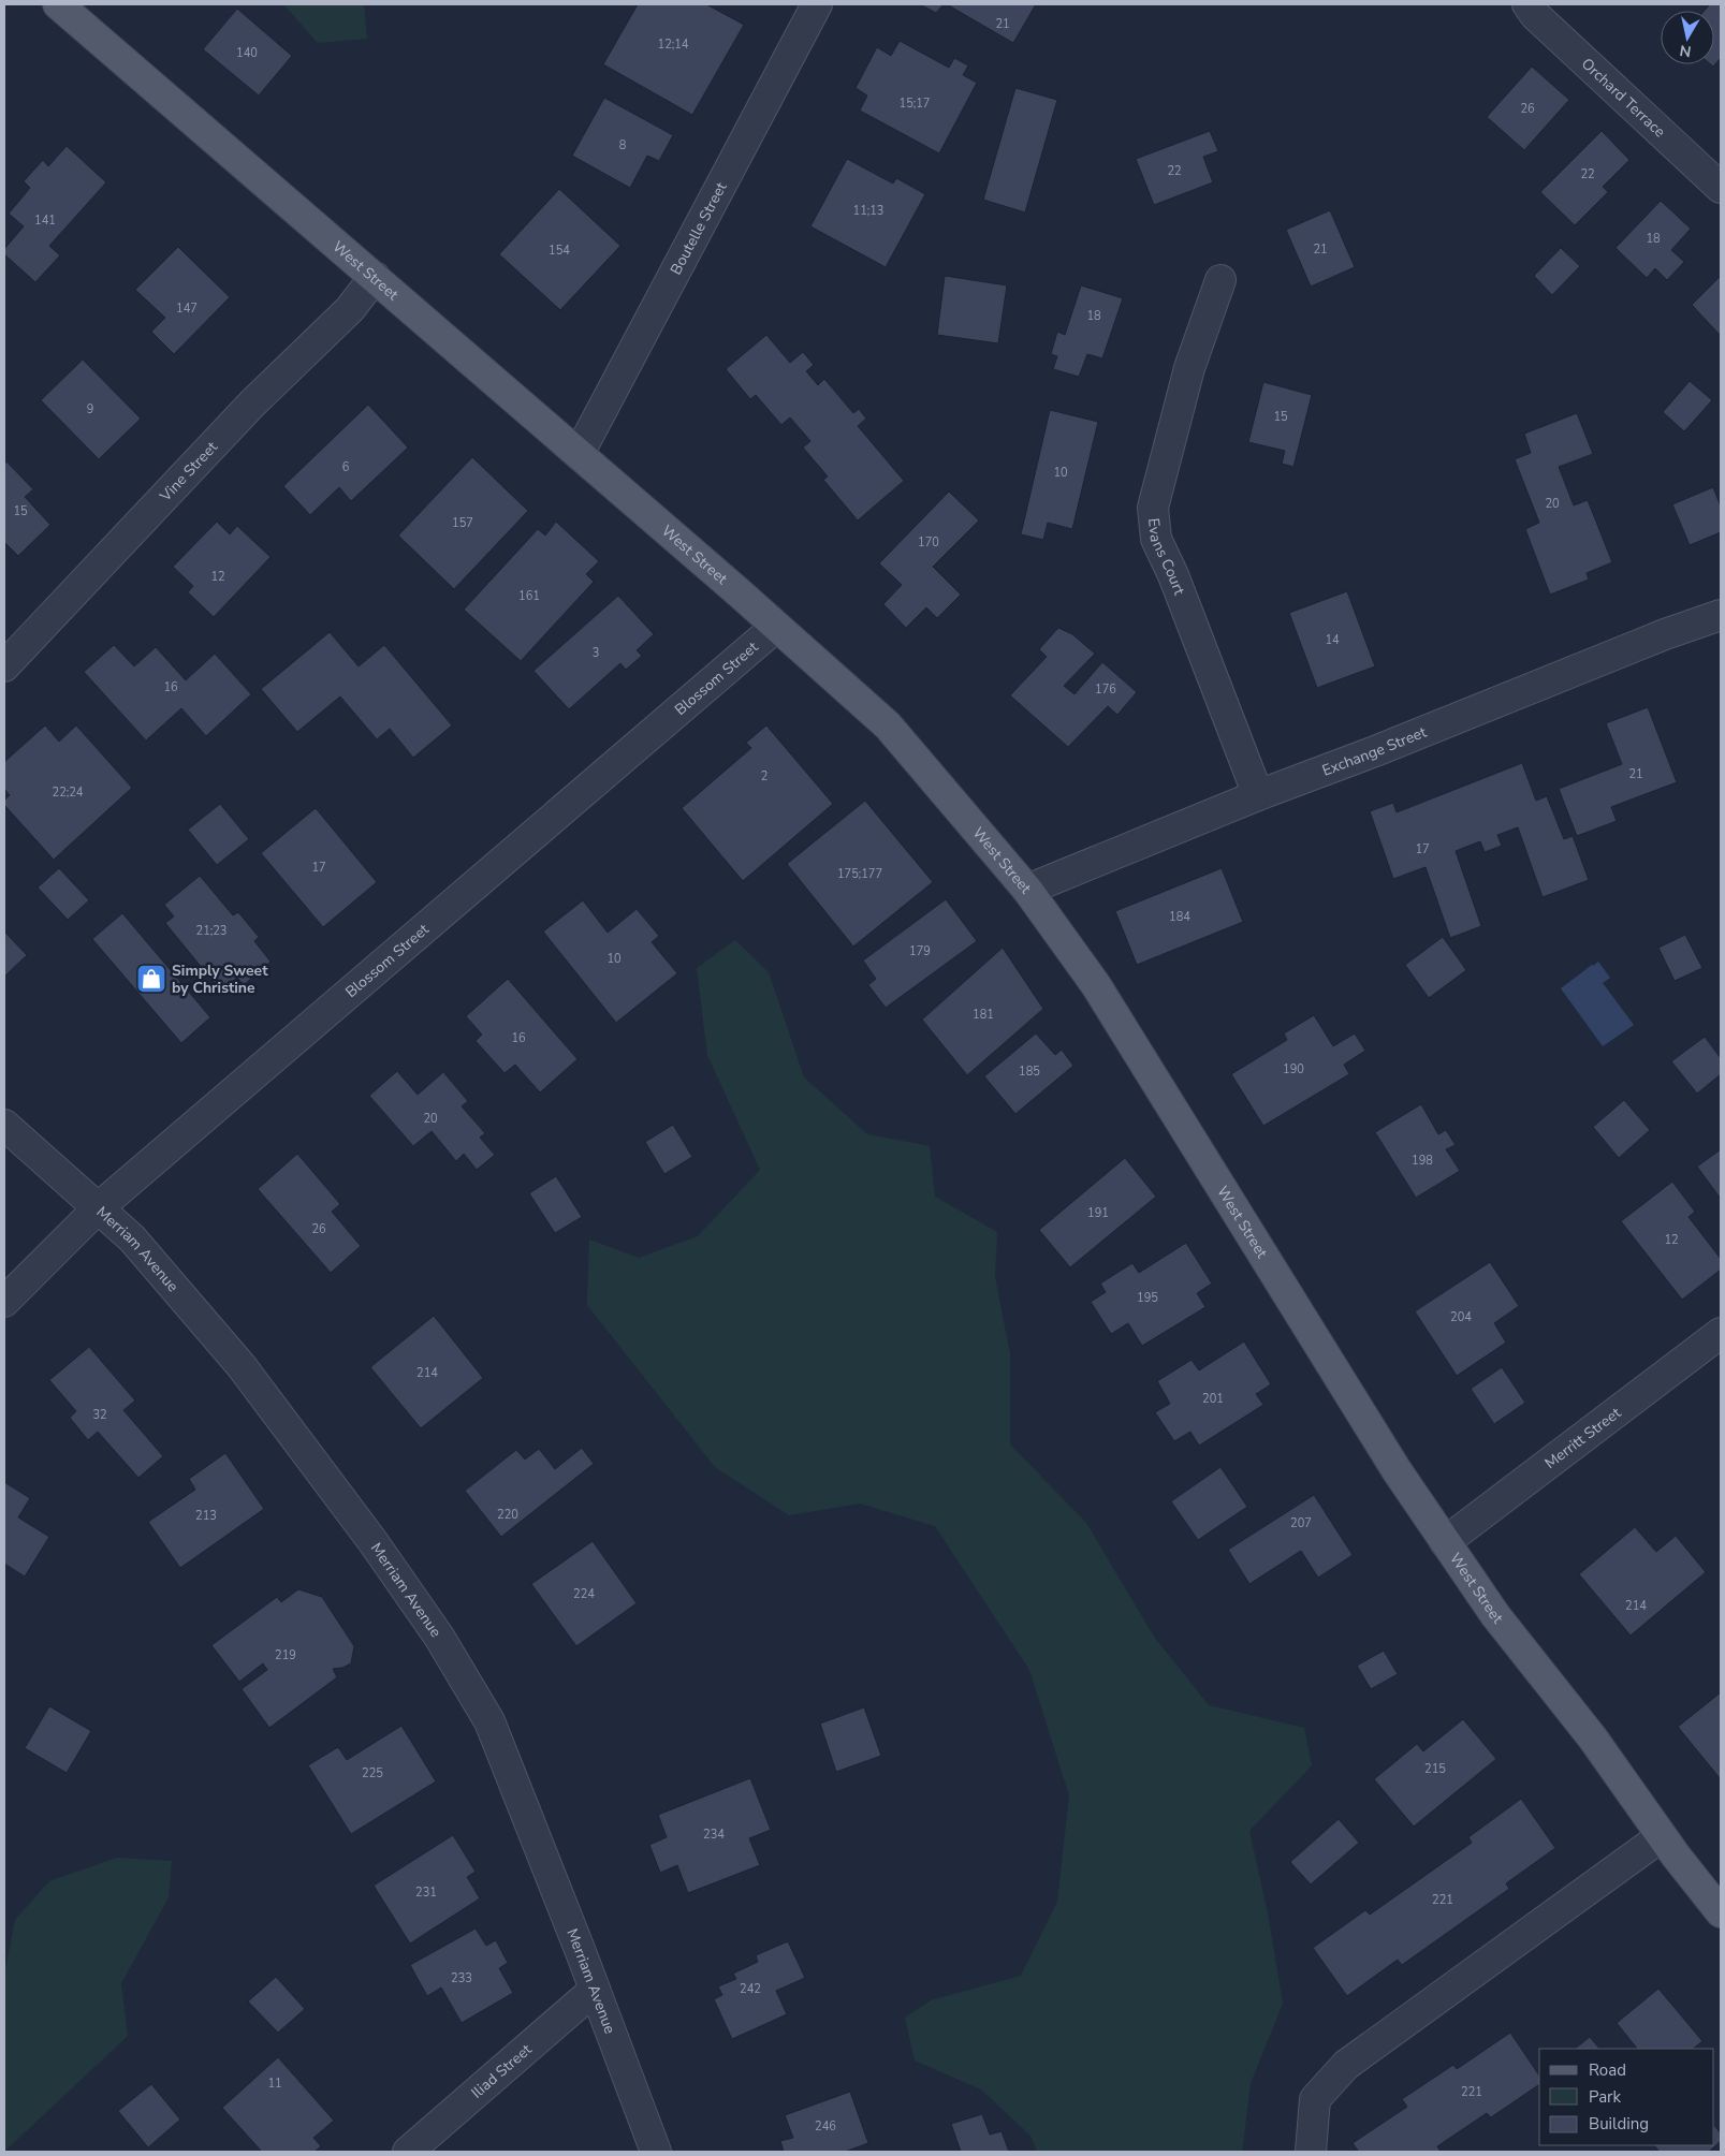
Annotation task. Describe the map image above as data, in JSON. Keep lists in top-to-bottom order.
{
  "streets": {
    "main road": ["West Street"],
    "street": [
      "Orchard Terrace",
      "Boutelle Street",
      "Vine Street",
      "Evans Court",
      "Blossom Street",
      "Exchange Street",
      "Merriam Avenue",
      "Merritt Street",
      "Iliad Street"
    ]
  },
  "crossings": [
    ["Boutelle Street", "West Street"],
    ["West Street", "Vine Street"],
    ["West Street", "Blossom Street"],
    ["West Street", "Exchange Street"],
    ["West Street", "Merritt Street"],
    ["Evans Court", "Exchange Street"],
    ["Blossom Street", "Merriam Avenue"],
    ["Merriam Avenue", "Iliad Street"]
  ],
  "places": {
    "shop": ["Simply Sweet by Christine"]
  },
  "house_numbers": [
    "21",
    "12;14",
    "140",
    "15;17",
    "26",
    "8",
    "22",
    "22",
    "11;13",
    "141",
    "18",
    "21",
    "154",
    "147",
    "18",
    "9",
    "15",
    "6",
    "10",
    "20",
    "15",
    "157",
    "170",
    "12",
    "161",
    "14",
    "3",
    "16",
    "176",
    "21",
    "2",
    "22;24",
    "17",
    "17",
    "175;177",
    "184",
    "21;23",
    "179",
    "10",
    "181",
    "16",
    "190",
    "185",
    "20",
    "198",
    "191",
    "26",
    "12",
    "195",
    "204",
    "214",
    "201",
    "32",
    "220",
    "213",
    "207",
    "224",
    "214",
    "219",
    "215",
    "225",
    "234",
    "231",
    "221",
    "233",
    "242",
    "11",
    "221",
    "246"
  ],
  "legend": ["Road", "Park", "Building"],
  "north": "bottom"
}
